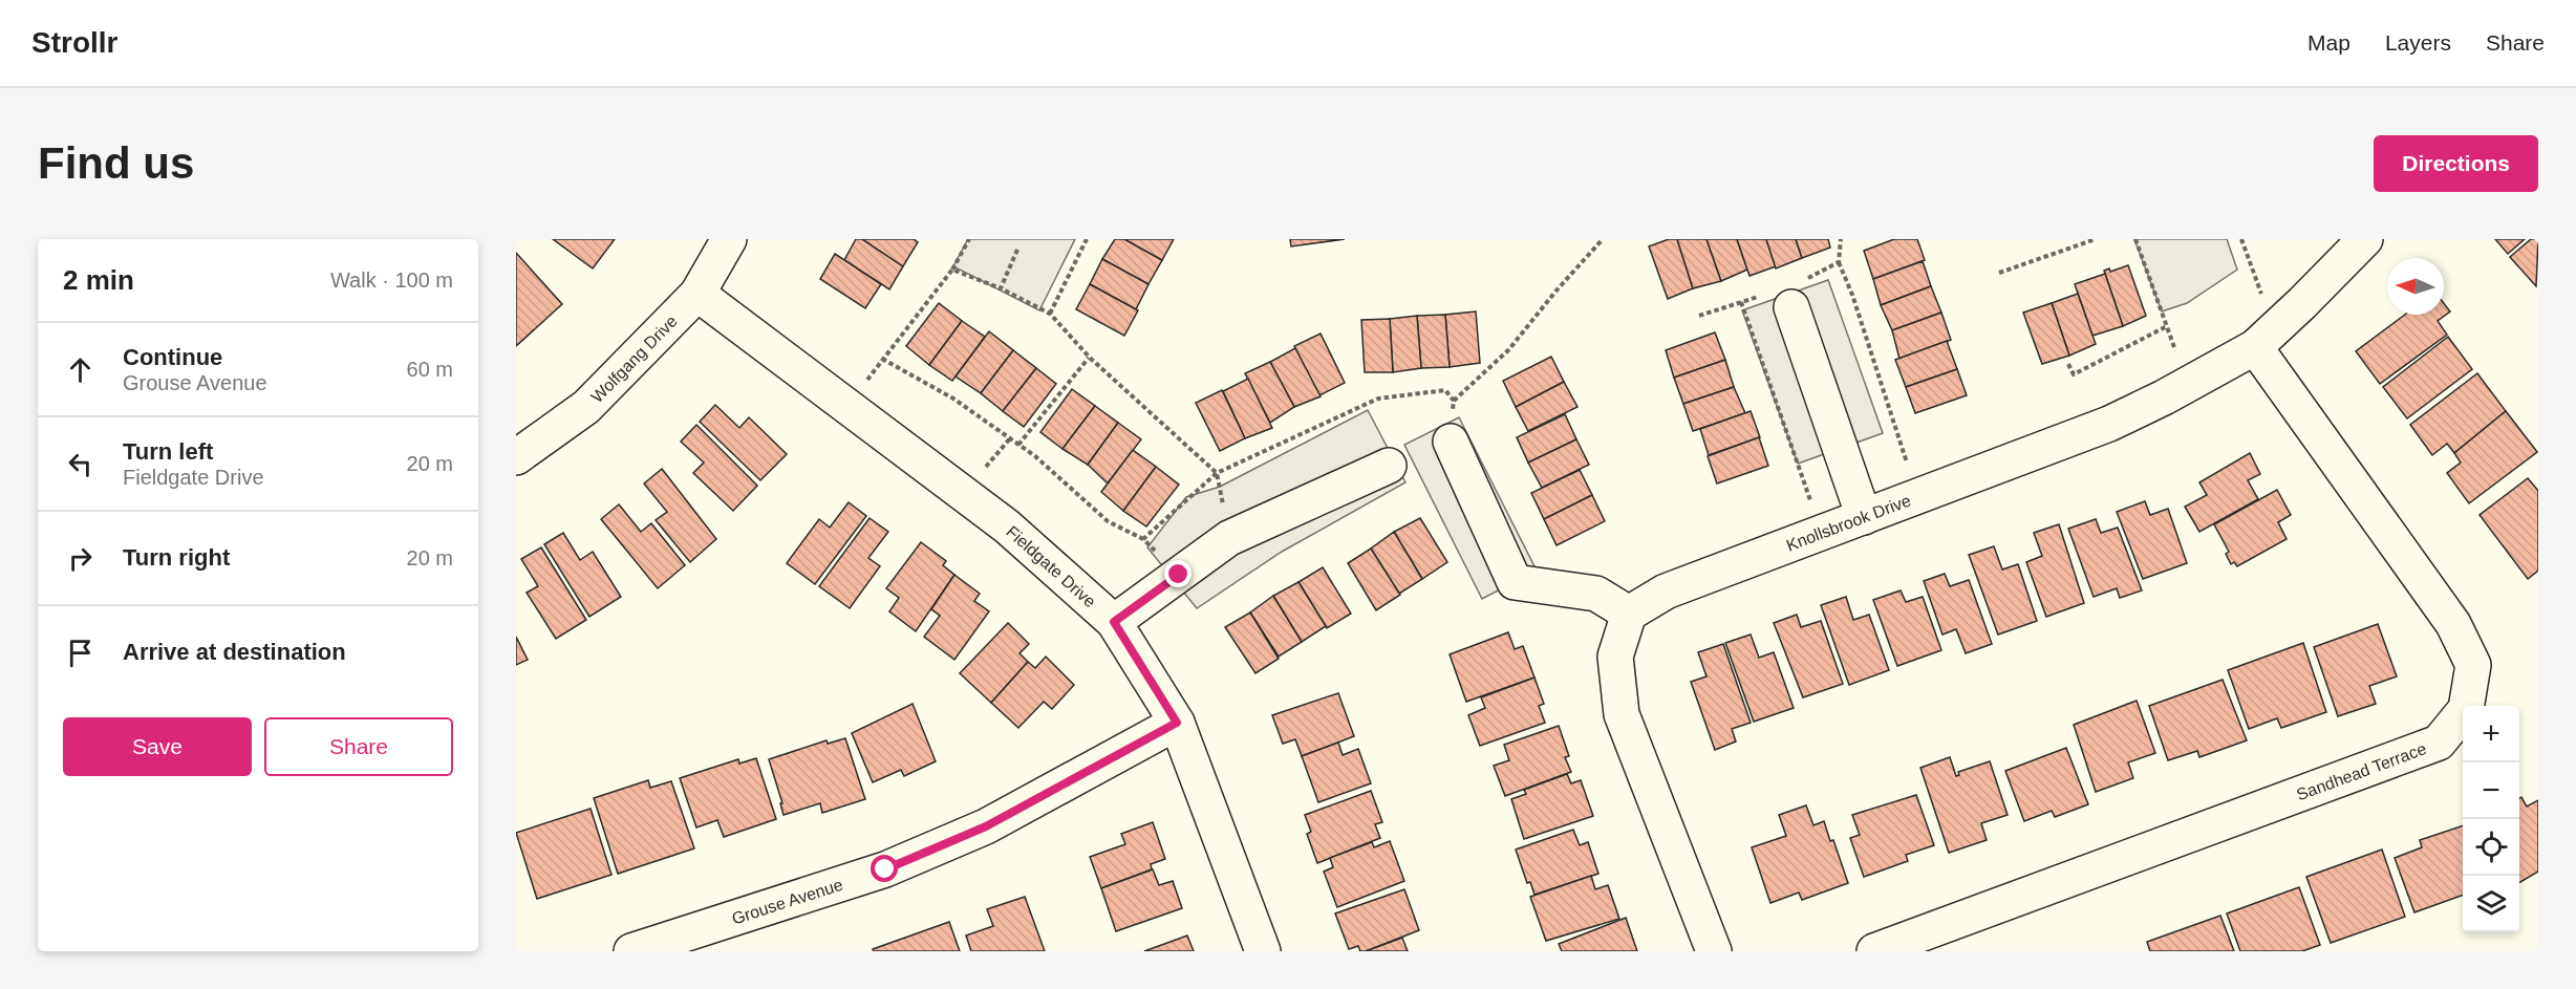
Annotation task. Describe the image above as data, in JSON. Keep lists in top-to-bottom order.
{
  "streets": {
    "street": [
      "Wolfgang Drive",
      "Knollsbrook Drive",
      "Fieldgate Drive",
      "Sandhead Terrace",
      "Grouse Avenue"
    ]
  },
  "crossings": [
    ["Wolfgang Drive", "Fieldgate Drive"],
    ["Knollsbrook Drive", "Sandhead Terrace"],
    ["Fieldgate Drive", "Grouse Avenue"]
  ],
  "north": "left",
  "page": {
    "header": "Strollr",
    "nav": ["Map", "Layers", "Share"],
    "buttons": [
      "Directions",
      ["Save", "Share"]
    ],
    "title": "Find us",
    "heading": ["2 min", "Walk · 100 m"],
    "list": [
      ["Continue", "Grouse Avenue", "60 m"],
      ["Turn left", "Fieldgate Drive", "20 m"],
      ["Turn right", "20 m"],
      "Arrive at destination"
    ],
    "map_buttons": ["+", "−"]
  }
}
